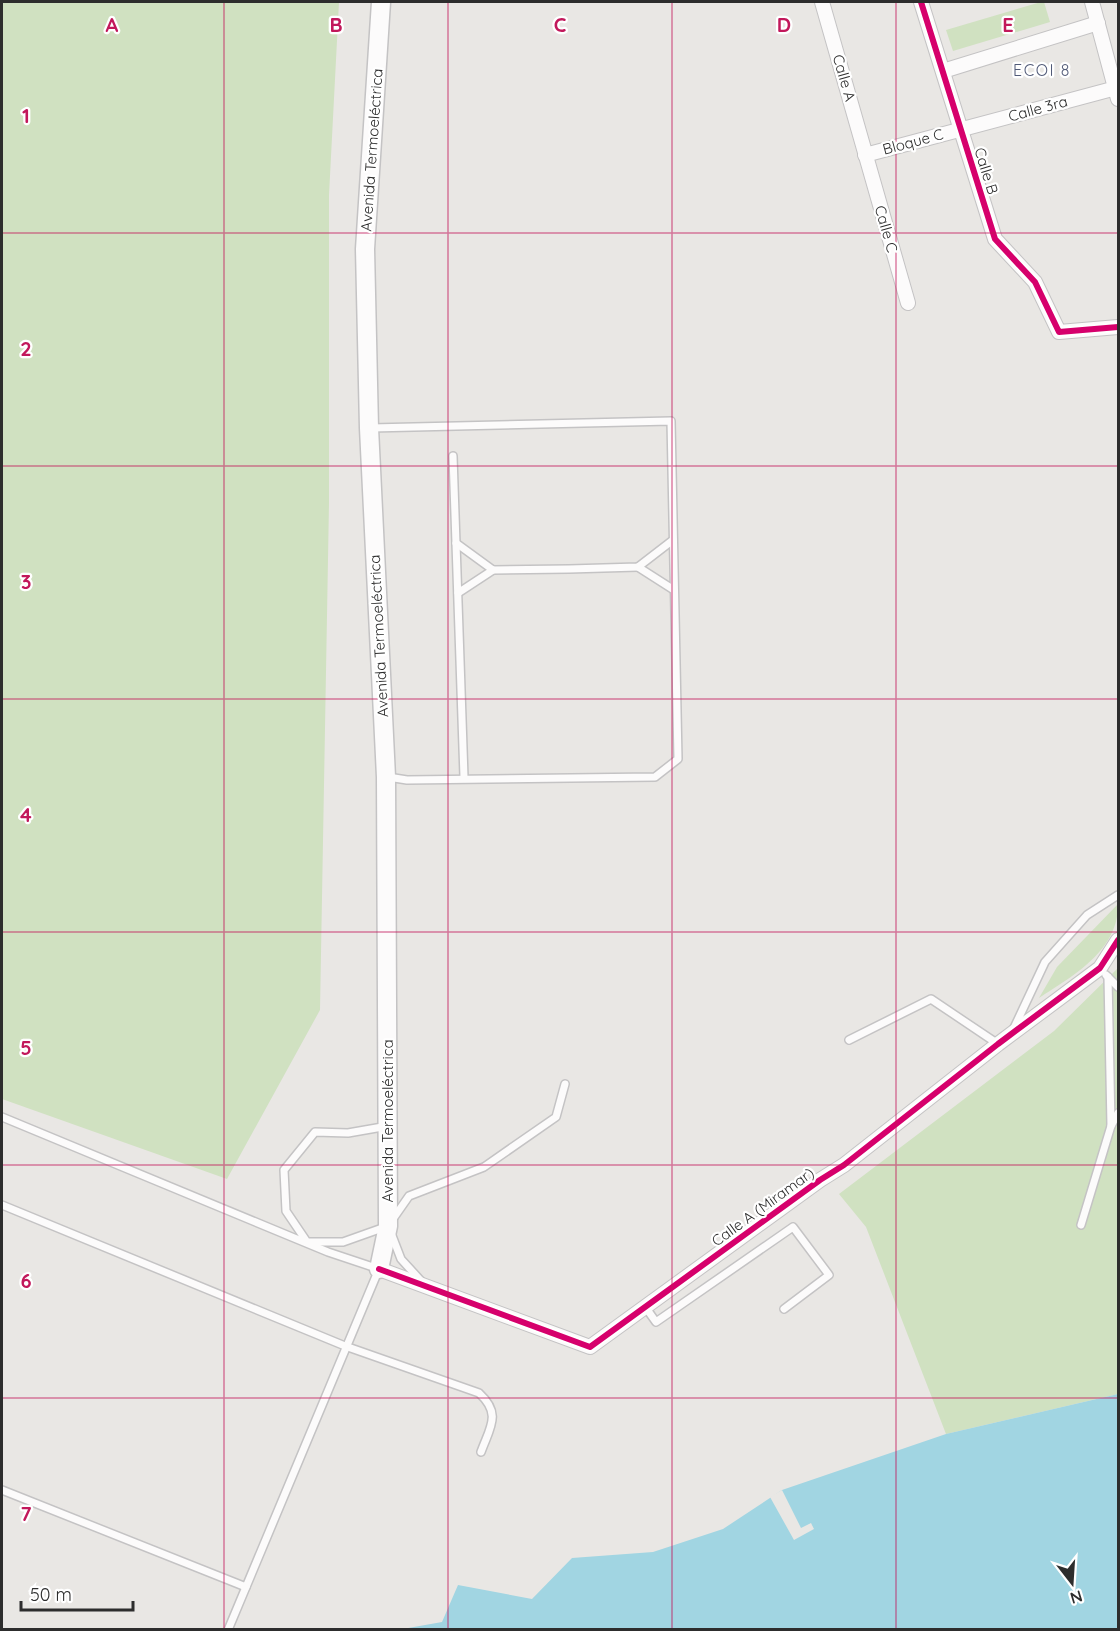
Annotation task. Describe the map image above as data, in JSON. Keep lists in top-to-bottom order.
{
  "streets": {
    "main road": ["Avenida Termoeléctrica"],
    "street": [
      "Calle A",
      "Calle 3ra",
      "Bloque C",
      "Calle B",
      "Calle C",
      "Calle A (Miramar)"
    ]
  },
  "crossings": [
    ["Calle A", "Bloque C"],
    ["Calle A", "Calle C"],
    ["Calle 3ra", "Bloque C"],
    ["Calle 3ra", "Calle B"],
    ["Bloque C", "Calle B"],
    ["Bloque C", "Calle C"],
    ["Avenida Termoeléctrica", "Calle A (Miramar)"]
  ],
  "districts": ["ECOI 8"],
  "scale_bar": "50 m",
  "north": "bottom",
  "grid": {
    "columns": [
      "A",
      "B",
      "C",
      "D",
      "E"
    ],
    "rows": [
      "1",
      "2",
      "3",
      "4",
      "5",
      "6",
      "7"
    ]
  }
}
